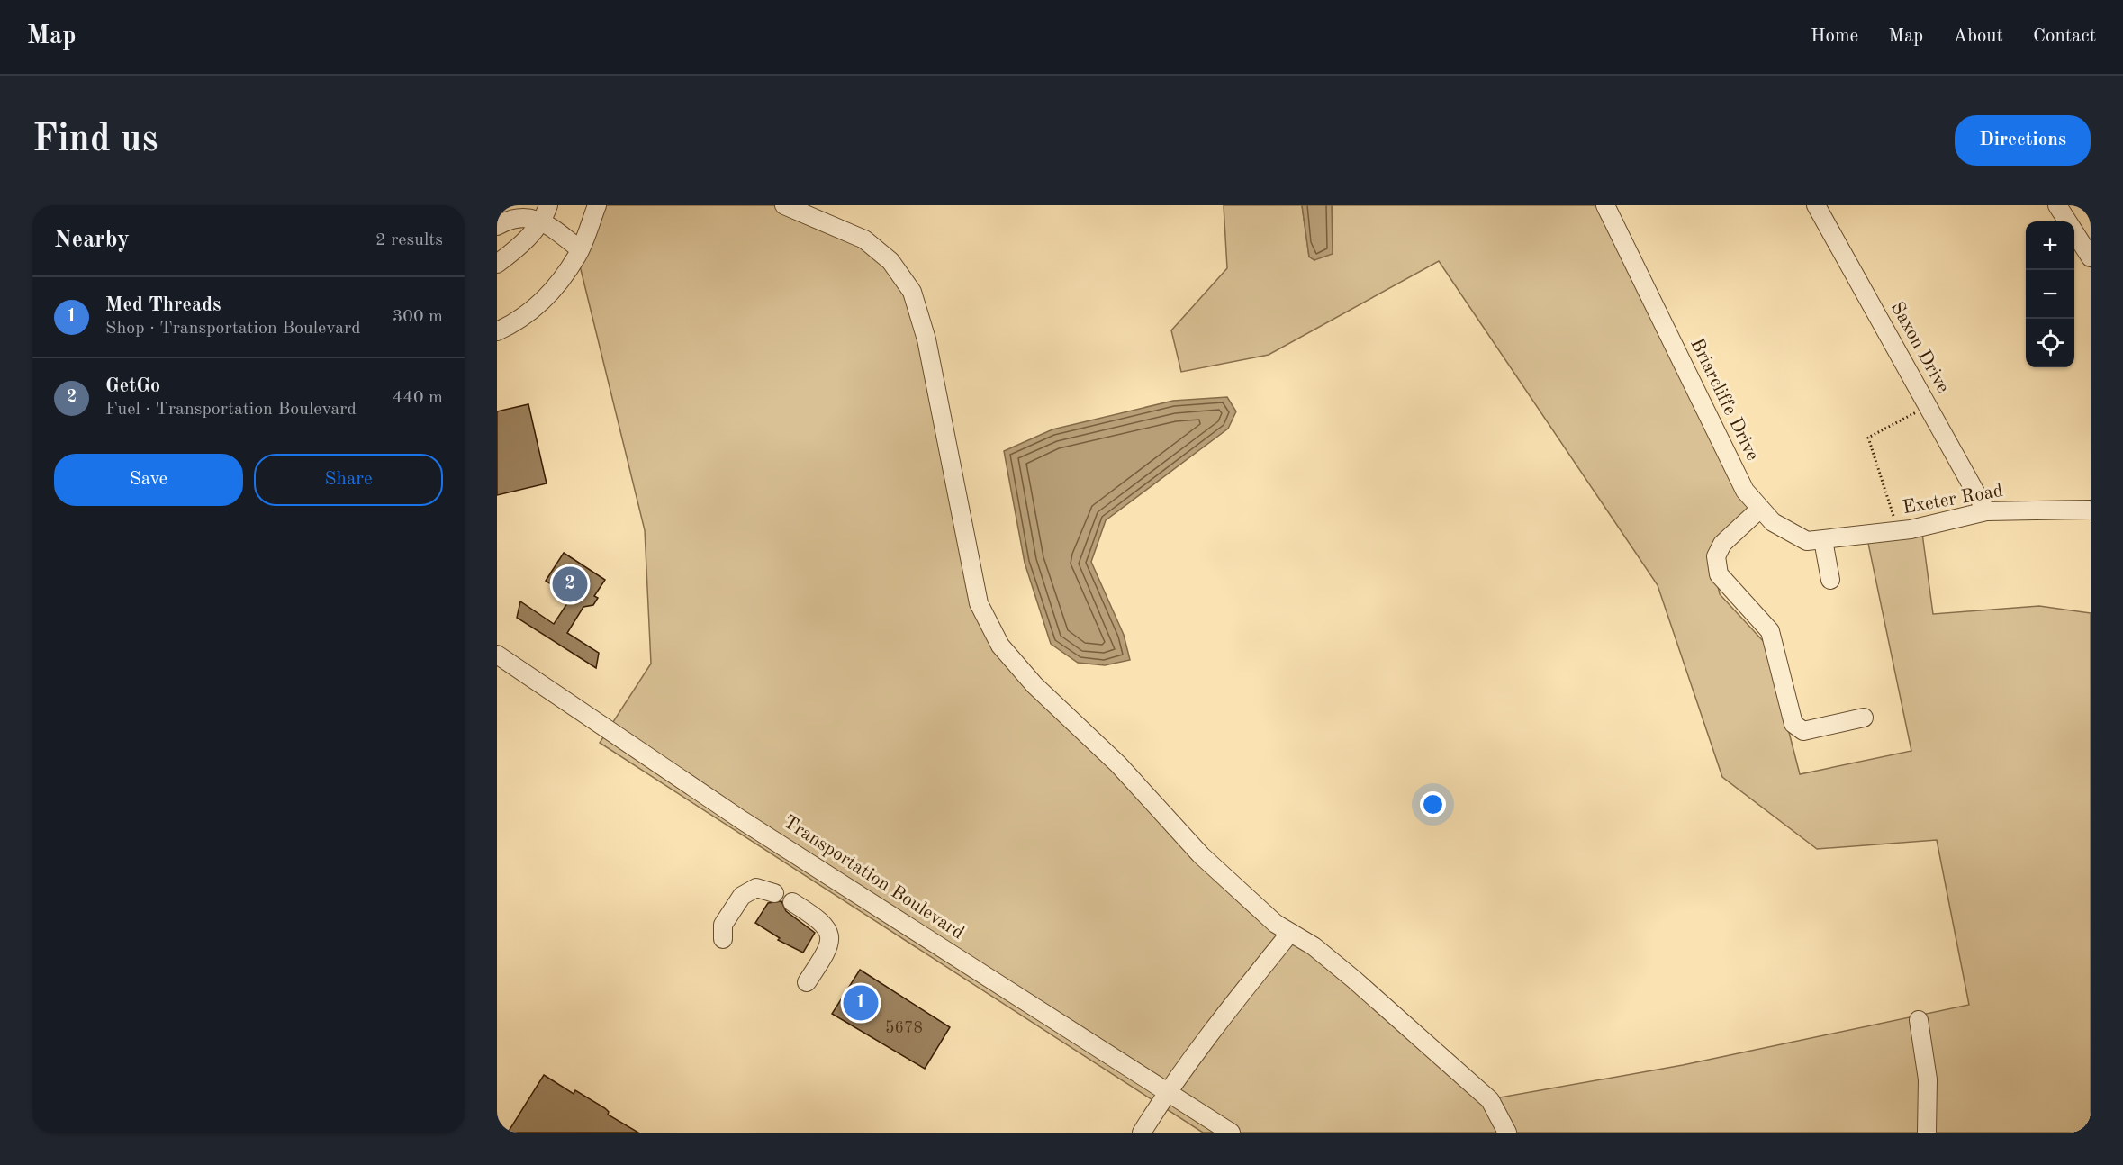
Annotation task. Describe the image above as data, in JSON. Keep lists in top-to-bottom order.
{
  "streets": {
    "street": [
      "Saxon Drive",
      "Briarcliffe Drive",
      "Exeter Road",
      "Transportation Boulevard"
    ]
  },
  "crossings": [
    ["Saxon Drive", "Exeter Road"],
    ["Briarcliffe Drive", "Exeter Road"]
  ],
  "house_numbers": ["5678"],
  "page": {
    "header": "Map",
    "nav": [
      "Home",
      "Map",
      "About",
      "Contact"
    ],
    "buttons": [
      "Directions",
      ["Save", "Share"]
    ],
    "title": "Find us",
    "heading": ["Nearby", "2 results"],
    "map_buttons": ["+", "−"],
    "list": [
      {
        "mark": "1",
        "name": "Med Threads",
        "note": "Shop · Transportation Boulevard",
        "value": "300 m"
      },
      {
        "mark": "2",
        "name": "GetGo",
        "note": "Fuel · Transportation Boulevard",
        "value": "440 m"
      }
    ],
    "pins": ["2", "1"]
  }
}
